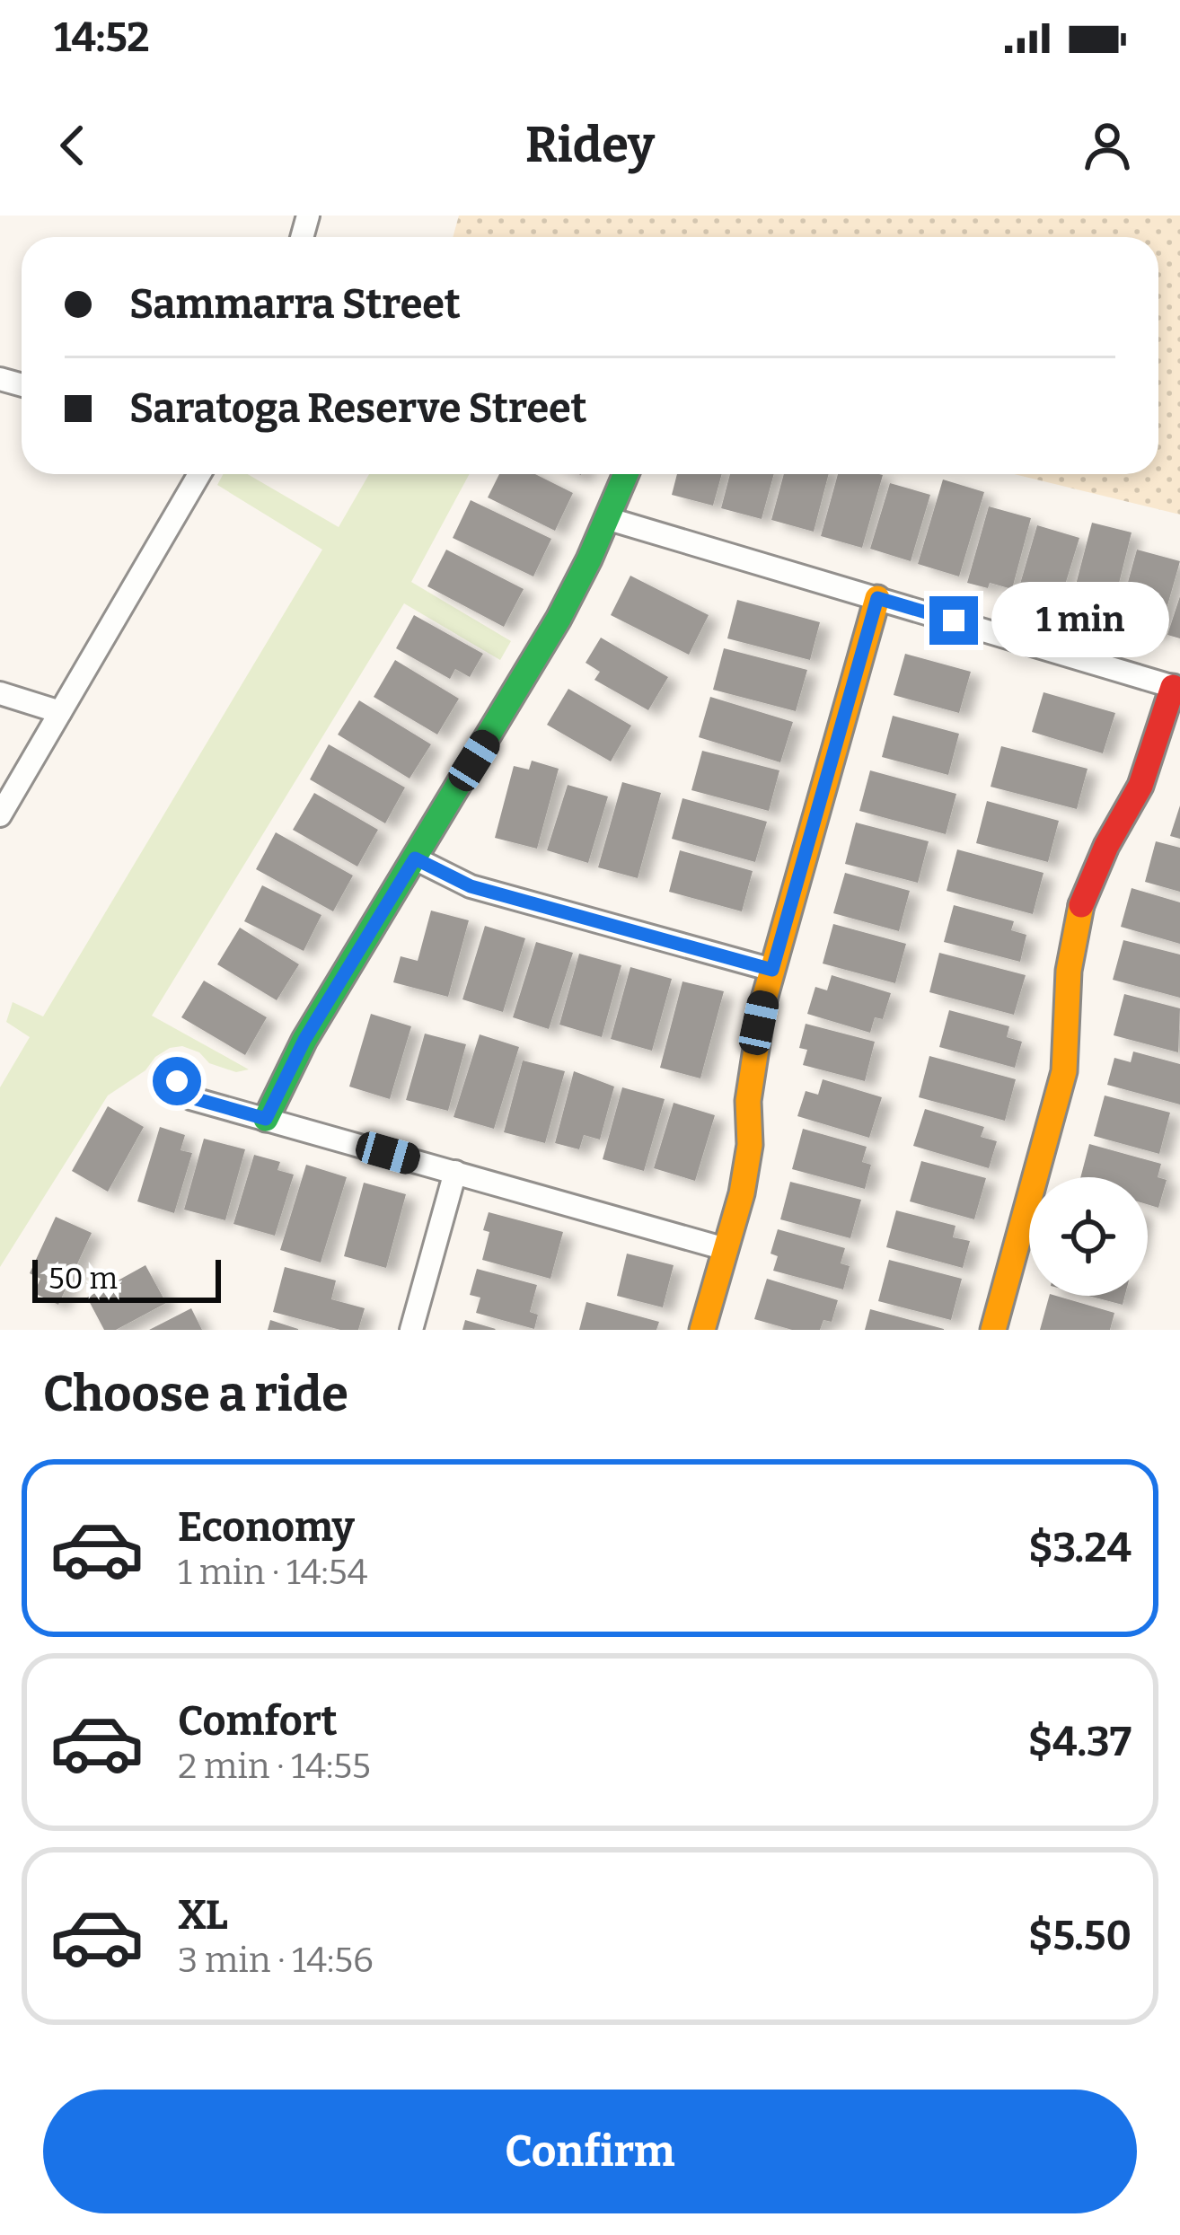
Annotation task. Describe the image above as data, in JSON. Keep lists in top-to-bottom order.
{
  "scale_bar": "50 m",
  "page": {
    "status": "14:52",
    "header": "Ridey",
    "banner": ["Sammarra Street", "Saratoga Reserve Street"],
    "bubble": "1 min",
    "scale": "50 m",
    "heading": "Choose a ride",
    "list": [
      {
        "name": "Economy",
        "note": "1 min · 14:54",
        "value": "$3.24"
      },
      {
        "name": "Comfort",
        "note": "2 min · 14:55",
        "value": "$4.37"
      },
      {
        "name": "XL",
        "note": "3 min · 14:56",
        "value": "$5.50"
      }
    ],
    "buttons": "Confirm"
  }
}
